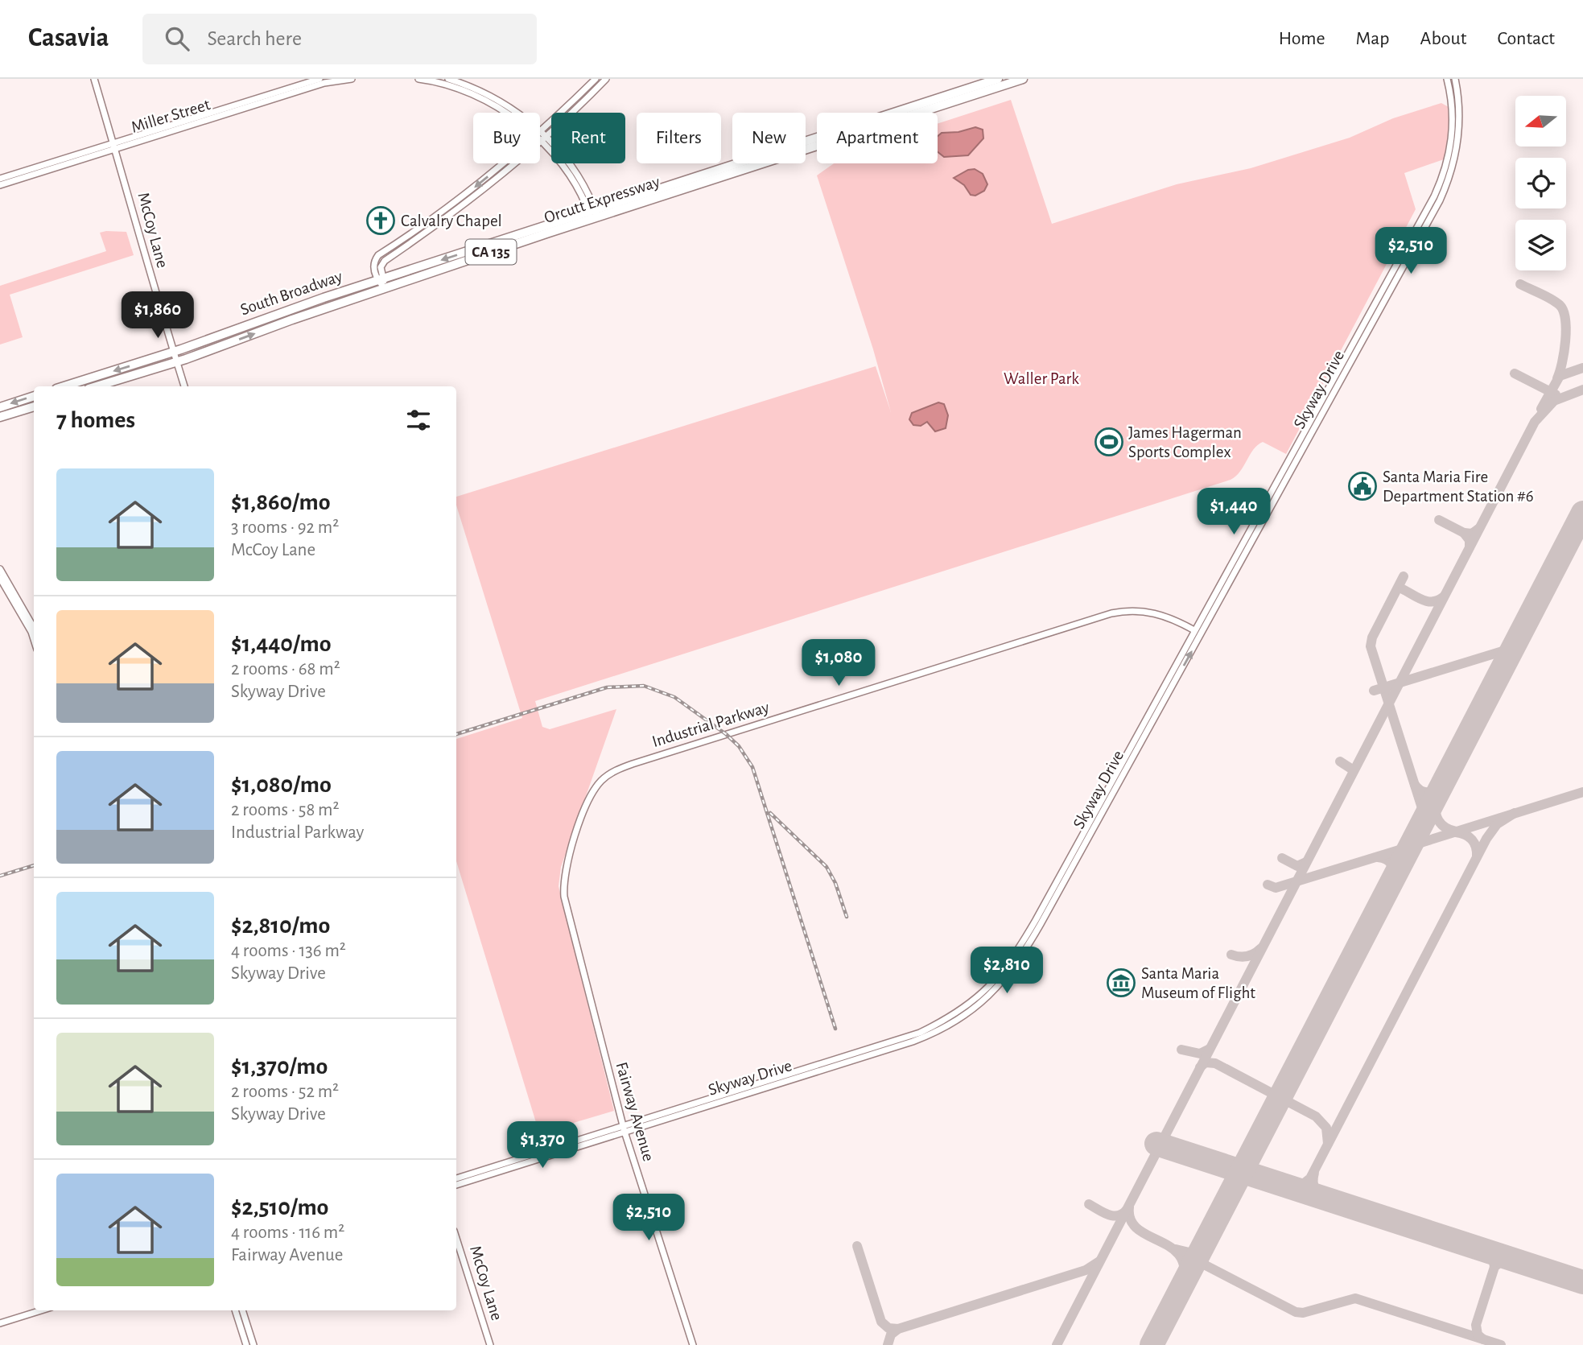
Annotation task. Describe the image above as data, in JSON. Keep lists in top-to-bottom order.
{
  "streets": {
    "highway": ["Orcutt Expressway", "CA 135", "South Broadway"],
    "main road": [
      "Miller Street",
      "McCoy Lane",
      "Skyway Drive",
      "Industrial Parkway",
      "Fairway Avenue"
    ]
  },
  "crossings": [
    ["Miller Street", "McCoy Lane"],
    ["Orcutt Expressway", "South Broadway"],
    ["McCoy Lane", "South Broadway"],
    ["Skyway Drive", "Industrial Parkway"],
    ["Skyway Drive", "Fairway Avenue"],
    ["Industrial Parkway", "Fairway Avenue"]
  ],
  "parks": ["Waller Park"],
  "places": {
    "church": ["Calvalry Chapel"],
    "sports": ["James Hagerman Sports Complex"],
    "public building": ["Santa Maria Fire Department Station #6"],
    "museum": ["Santa Maria Museum of Flight"]
  },
  "north": "left",
  "page": {
    "header": "Casavia",
    "search": "Search here",
    "nav": [
      "Home",
      "Map",
      "About",
      "Contact"
    ],
    "chip": [
      "Buy",
      "Rent",
      "Filters",
      "New",
      "Apartment"
    ],
    "price": [
      "$2,510",
      "$1,860",
      "$1,440",
      "$1,080",
      "$2,810",
      "$1,370",
      "$2,510"
    ],
    "heading": "7 homes",
    "list": [
      {
        "name": "$1,860/mo",
        "note": "3 rooms · 92 m² · McCoy Lane"
      },
      {
        "name": "$1,440/mo",
        "note": "2 rooms · 68 m² · Skyway Drive"
      },
      {
        "name": "$1,080/mo",
        "note": "2 rooms · 58 m² · Industrial Parkway"
      },
      {
        "name": "$2,810/mo",
        "note": "4 rooms · 136 m² · Skyway Drive"
      },
      {
        "name": "$1,370/mo",
        "note": "2 rooms · 52 m² · Skyway Drive"
      },
      {
        "name": "$2,510/mo",
        "note": "4 rooms · 116 m² · Fairway Avenue"
      }
    ]
  }
}
